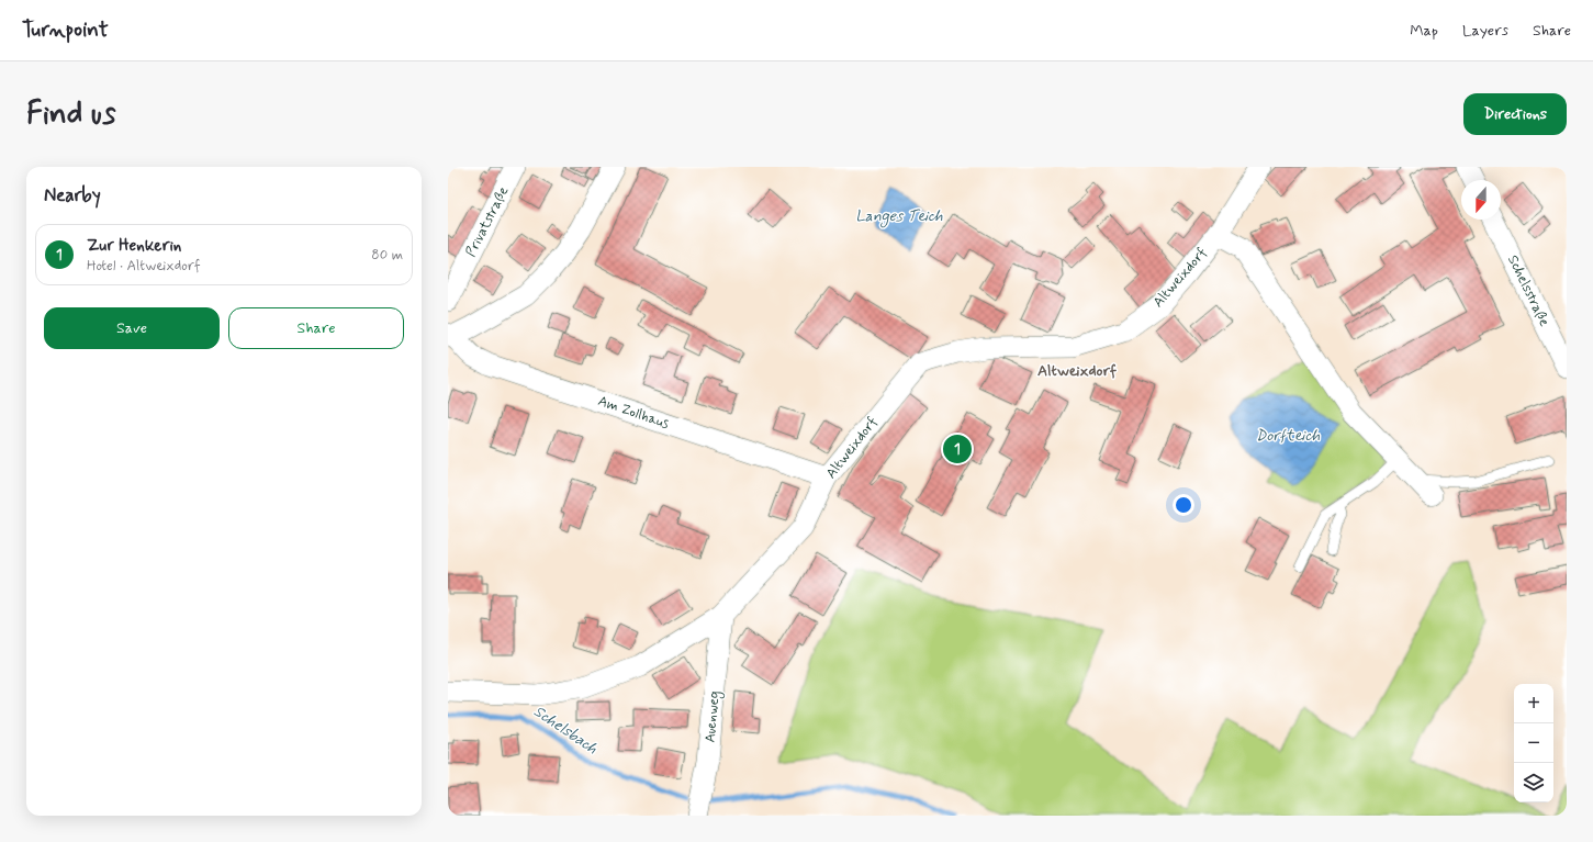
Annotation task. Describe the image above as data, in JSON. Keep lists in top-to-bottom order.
{
  "streets": {
    "street": [
      "Privatstraße",
      "Altweixdorf",
      "Schelsstraße",
      "Am Zollhaus",
      "Auenweg"
    ]
  },
  "crossings": [
    ["Altweixdorf", "Am Zollhaus"],
    ["Altweixdorf", "Auenweg"]
  ],
  "districts": ["Altweixdorf"],
  "water": ["Langes Teich", "Dorfteich", "Schelsbach"],
  "north": "bottom",
  "page": {
    "header": "Turnpoint",
    "nav": ["Map", "Layers", "Share"],
    "buttons": [
      "Directions",
      ["Save", "Share"]
    ],
    "title": "Find us",
    "heading": "Nearby",
    "list": [
      {
        "mark": "1",
        "name": "Zur Henkerin",
        "note": "Hotel · Altweixdorf",
        "value": "80 m"
      }
    ],
    "pins": "1",
    "map_buttons": ["+", "−"]
  }
}
